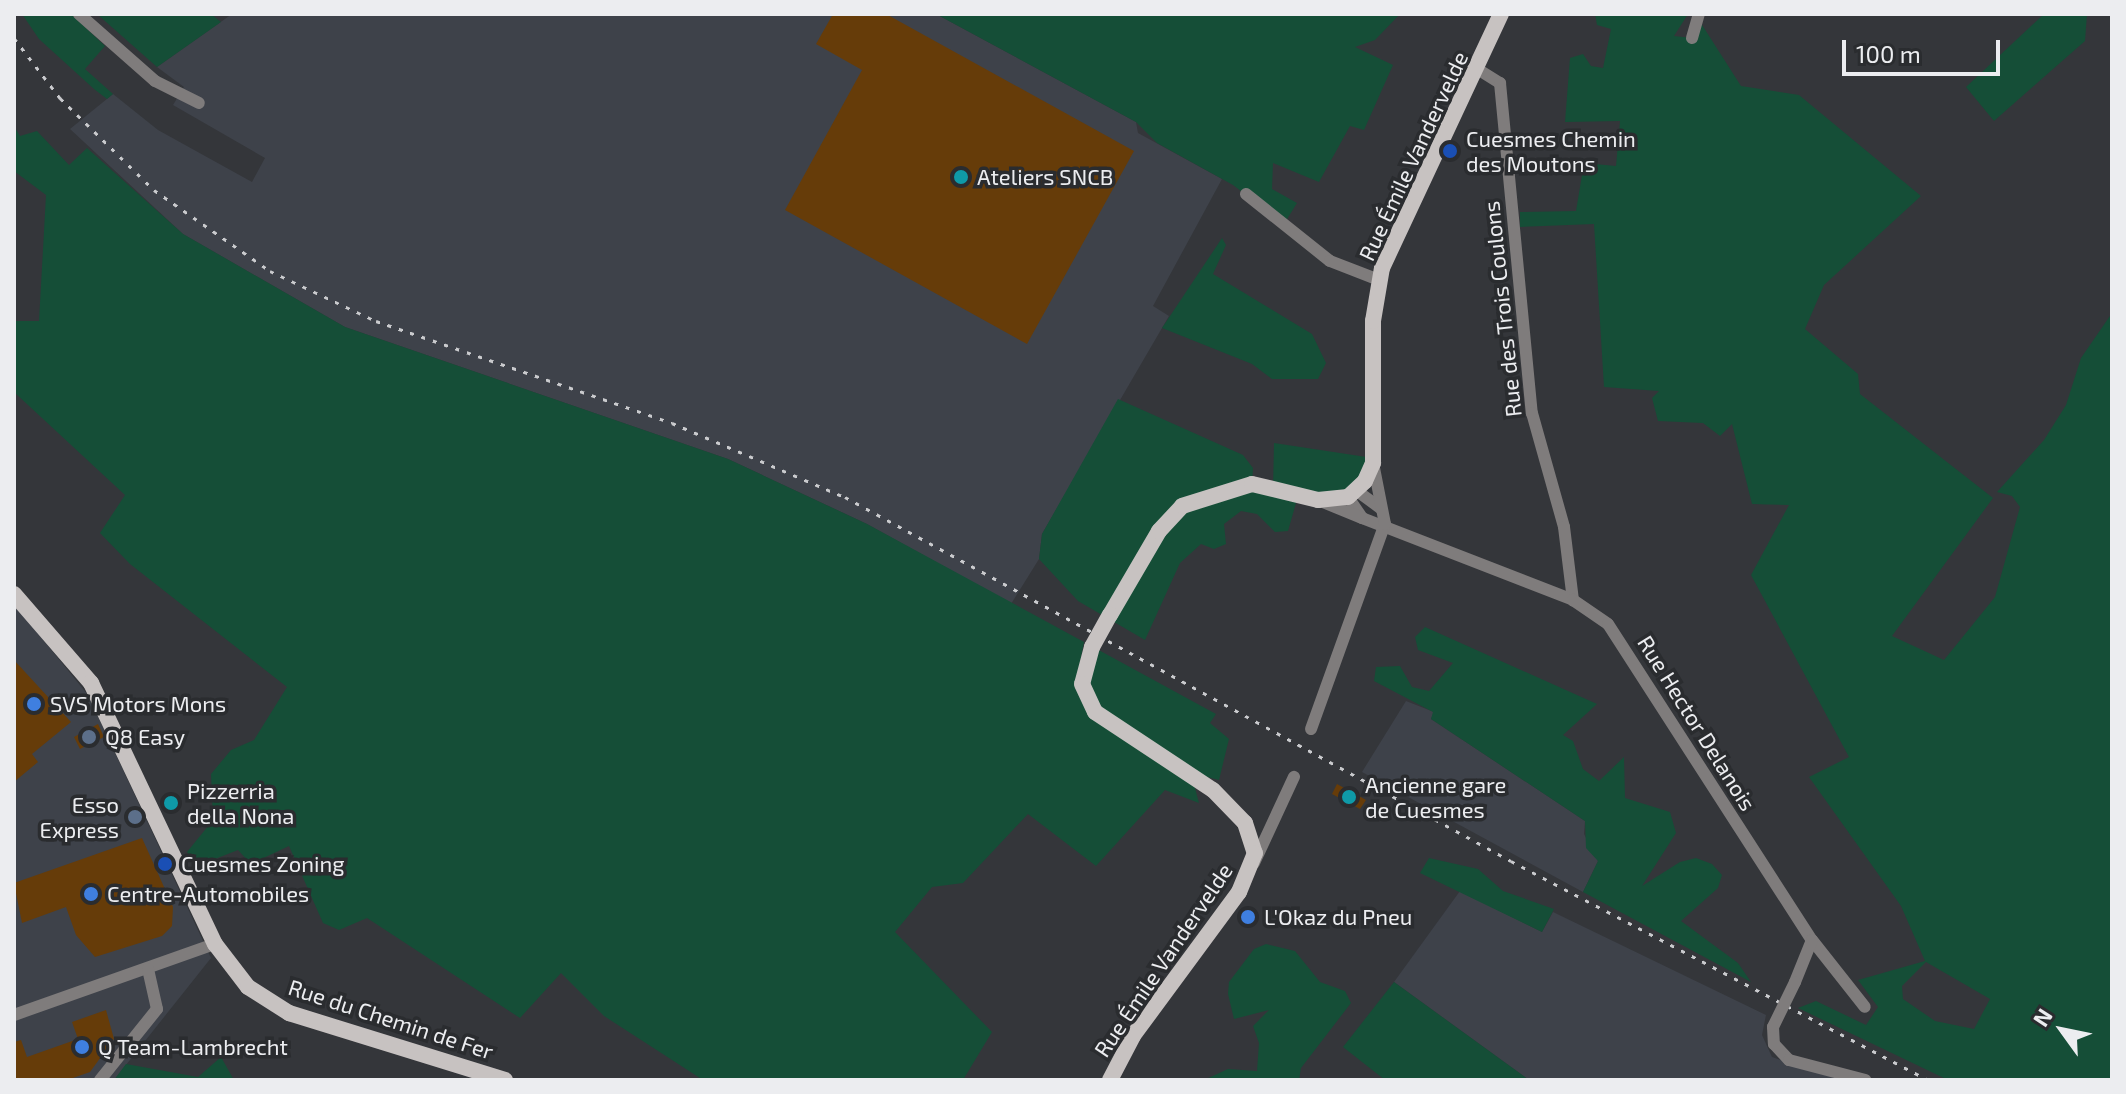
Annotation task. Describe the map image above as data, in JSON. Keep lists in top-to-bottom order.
{
  "streets": {
    "main road": ["Rue Émile Vandervelde", "Rue du Chemin de Fer"],
    "street": ["Rue des Trois Coulons", "Rue Hector Delanois"]
  },
  "crossings": [
    ["Rue Émile Vandervelde", "Rue des Trois Coulons"],
    ["Rue Émile Vandervelde", "Rue Hector Delanois"],
    ["Rue des Trois Coulons", "Rue Hector Delanois"]
  ],
  "places": [
    "Cuesmes Chemin des Moutons",
    "Ateliers SNCB",
    "SVS Motors Mons",
    "Q8 Easy",
    "Ancienne gare de Cuesmes",
    "Pizzerria della Nona",
    "Esso Express",
    "Cuesmes Zoning",
    "Centre-Automobiles",
    "L'Okaz du Pneu",
    "Q Team-Lambrecht"
  ],
  "scale_bar": "100 m",
  "north": "top left"
}
